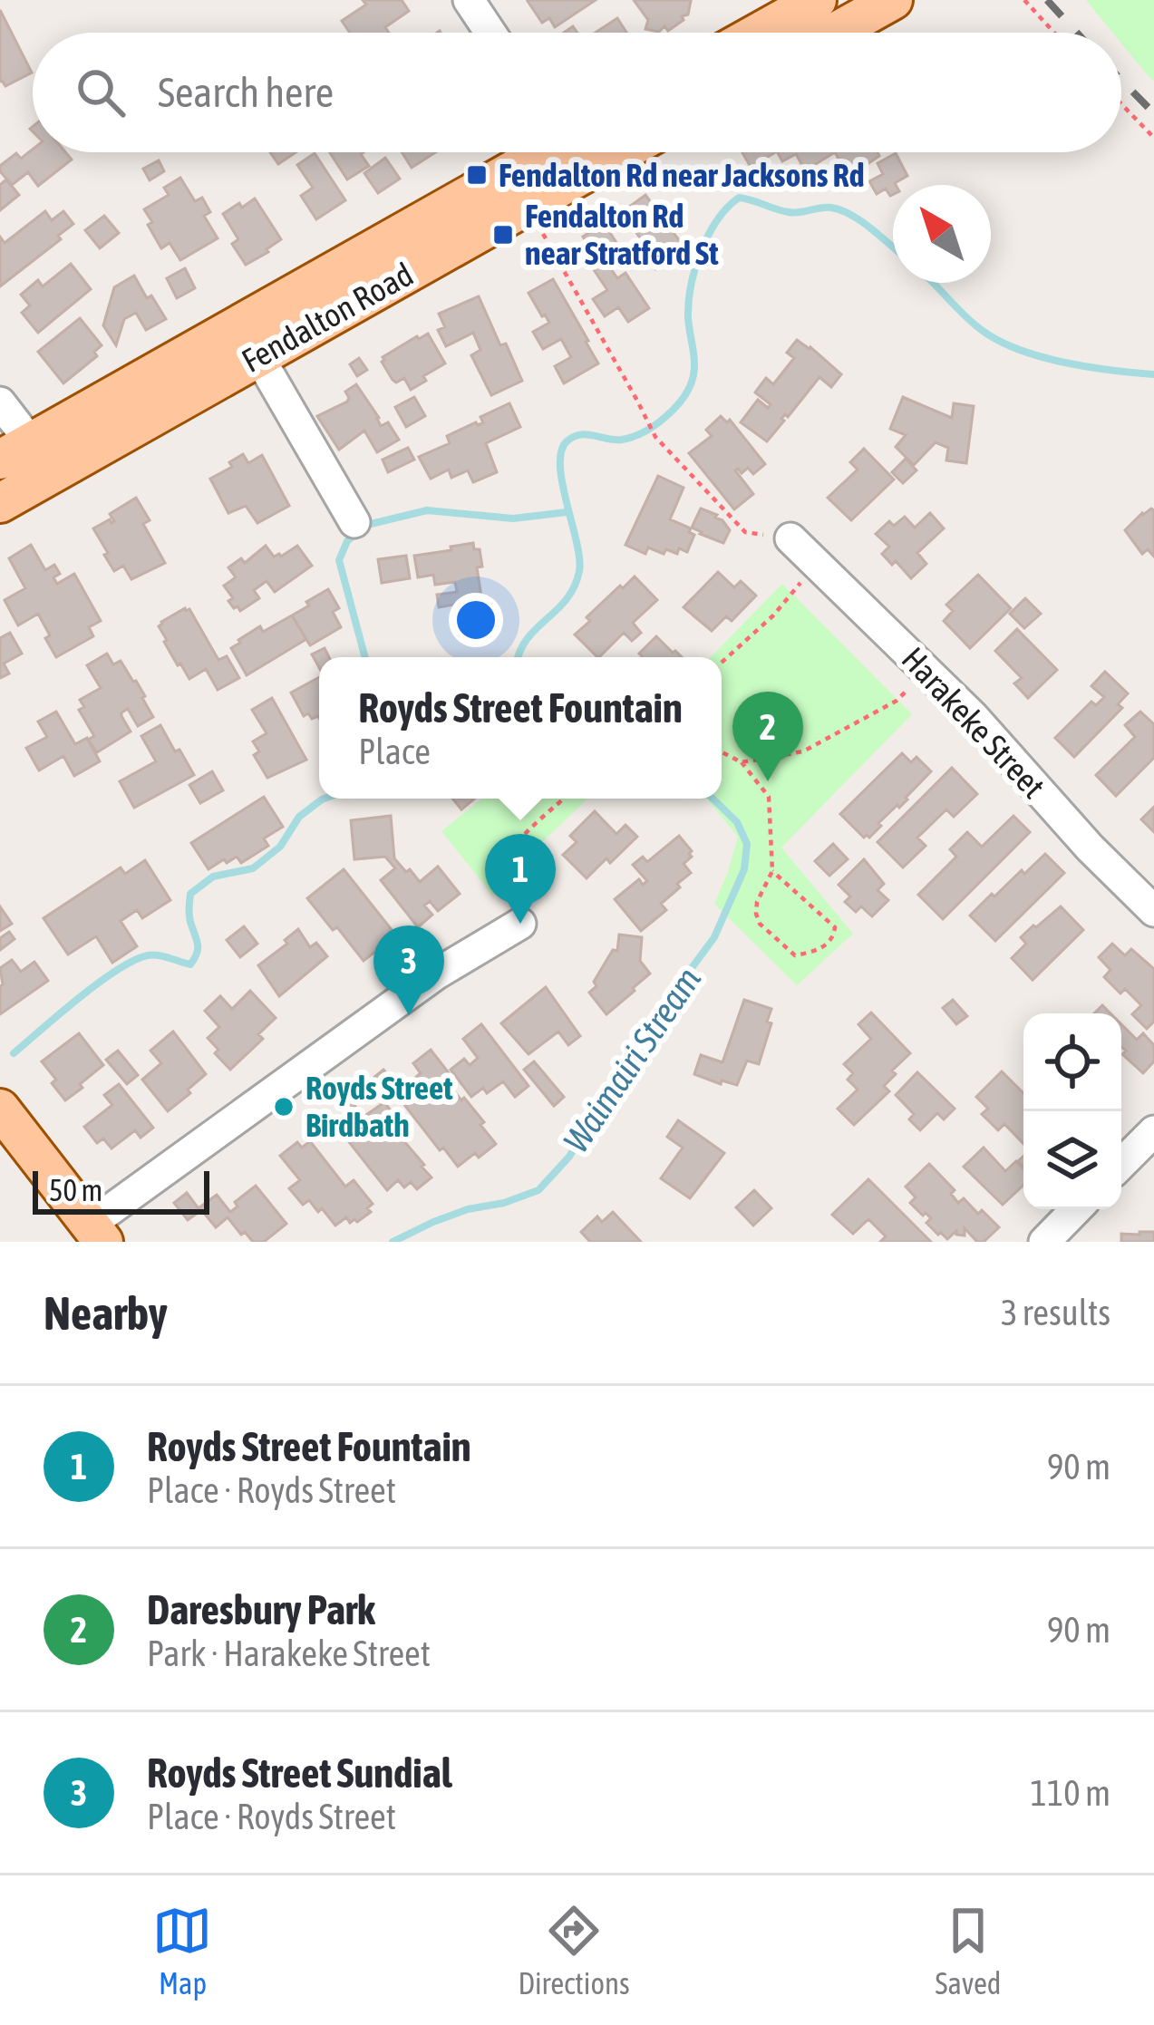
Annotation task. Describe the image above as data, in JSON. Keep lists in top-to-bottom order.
{
  "streets": {
    "main road": ["Fendalton Road"],
    "street": ["Harakeke Street"]
  },
  "water": ["Waimairi Stream"],
  "places": {
    "transit": ["Fendalton Rd near Jacksons Rd", "Fendalton Rd near Stratford St"],
    "other": ["Royds Street Birdbath"]
  },
  "scale_bar": "50 m",
  "north": "top left",
  "page": {
    "search": "Search here",
    "popup": ["Royds Street Fountain", "Place"],
    "pins": ["2", "1", "3"],
    "scale": "50 m",
    "heading": ["Nearby", "3 results"],
    "list": [
      {
        "mark": "1",
        "name": "Royds Street Fountain",
        "note": "Place · Royds Street",
        "value": "90 m"
      },
      {
        "mark": "2",
        "name": "Daresbury Park",
        "note": "Park · Harakeke Street",
        "value": "90 m"
      },
      {
        "mark": "3",
        "name": "Royds Street Sundial",
        "note": "Place · Royds Street",
        "value": "110 m"
      }
    ],
    "nav": ["Map", "Directions", "Saved"]
  }
}
